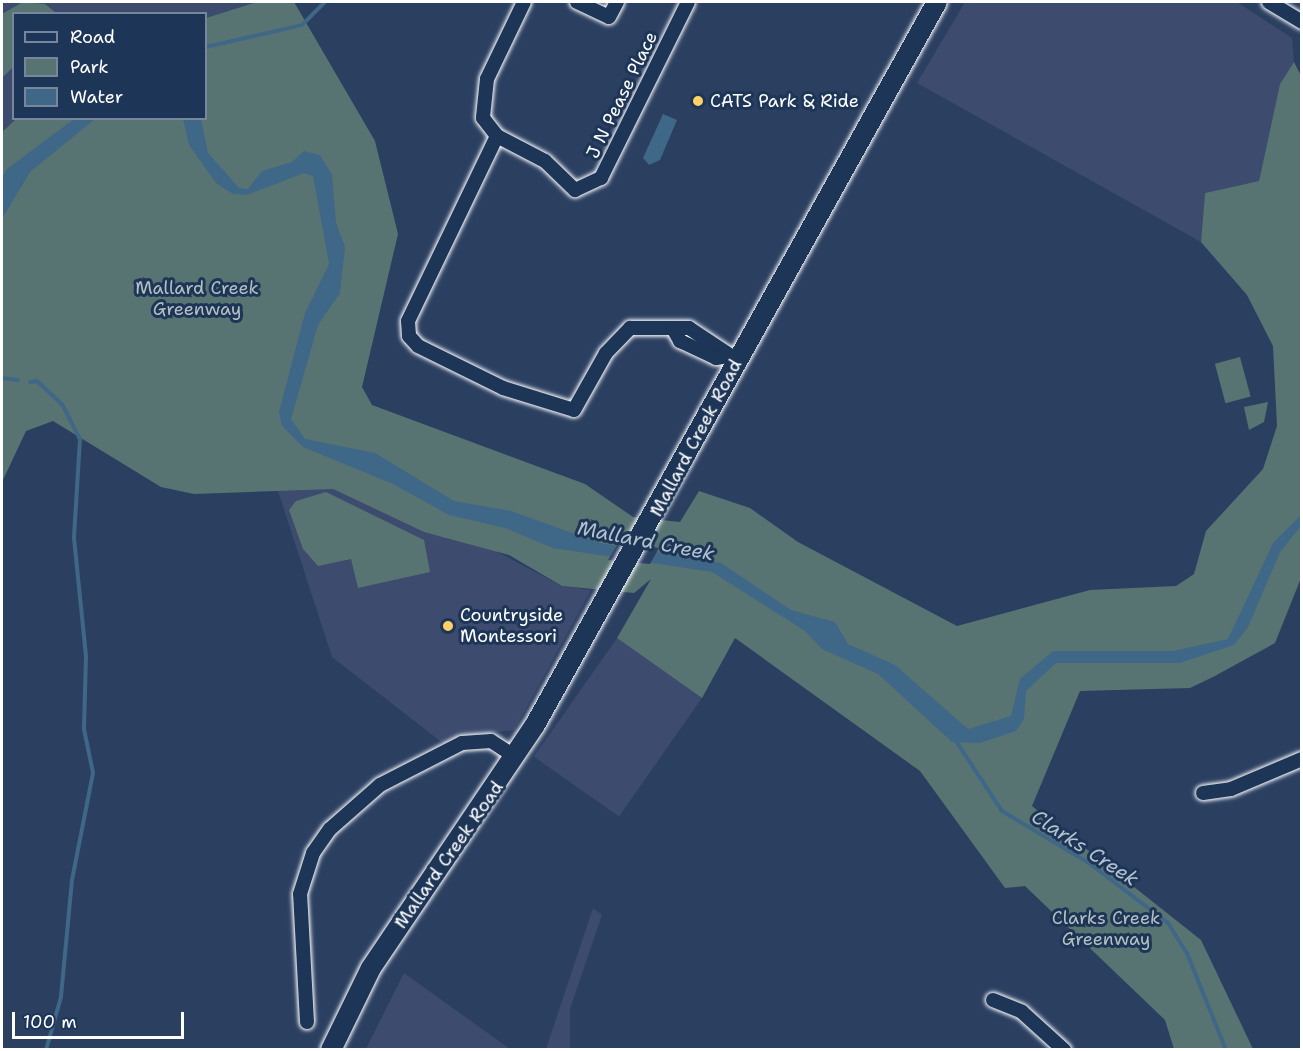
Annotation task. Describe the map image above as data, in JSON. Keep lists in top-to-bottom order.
{
  "streets": {
    "main road": ["Mallard Creek Road"],
    "street": ["J N Pease Place"]
  },
  "water": ["Mallard Creek", "Clarks Creek"],
  "parks": ["Mallard Creek Greenway", "Clarks Creek Greenway"],
  "places": ["CATS Park & Ride", "Countryside Montessori"],
  "legend": ["Road", "Park", "Water"],
  "scale_bar": "100 m"
}
